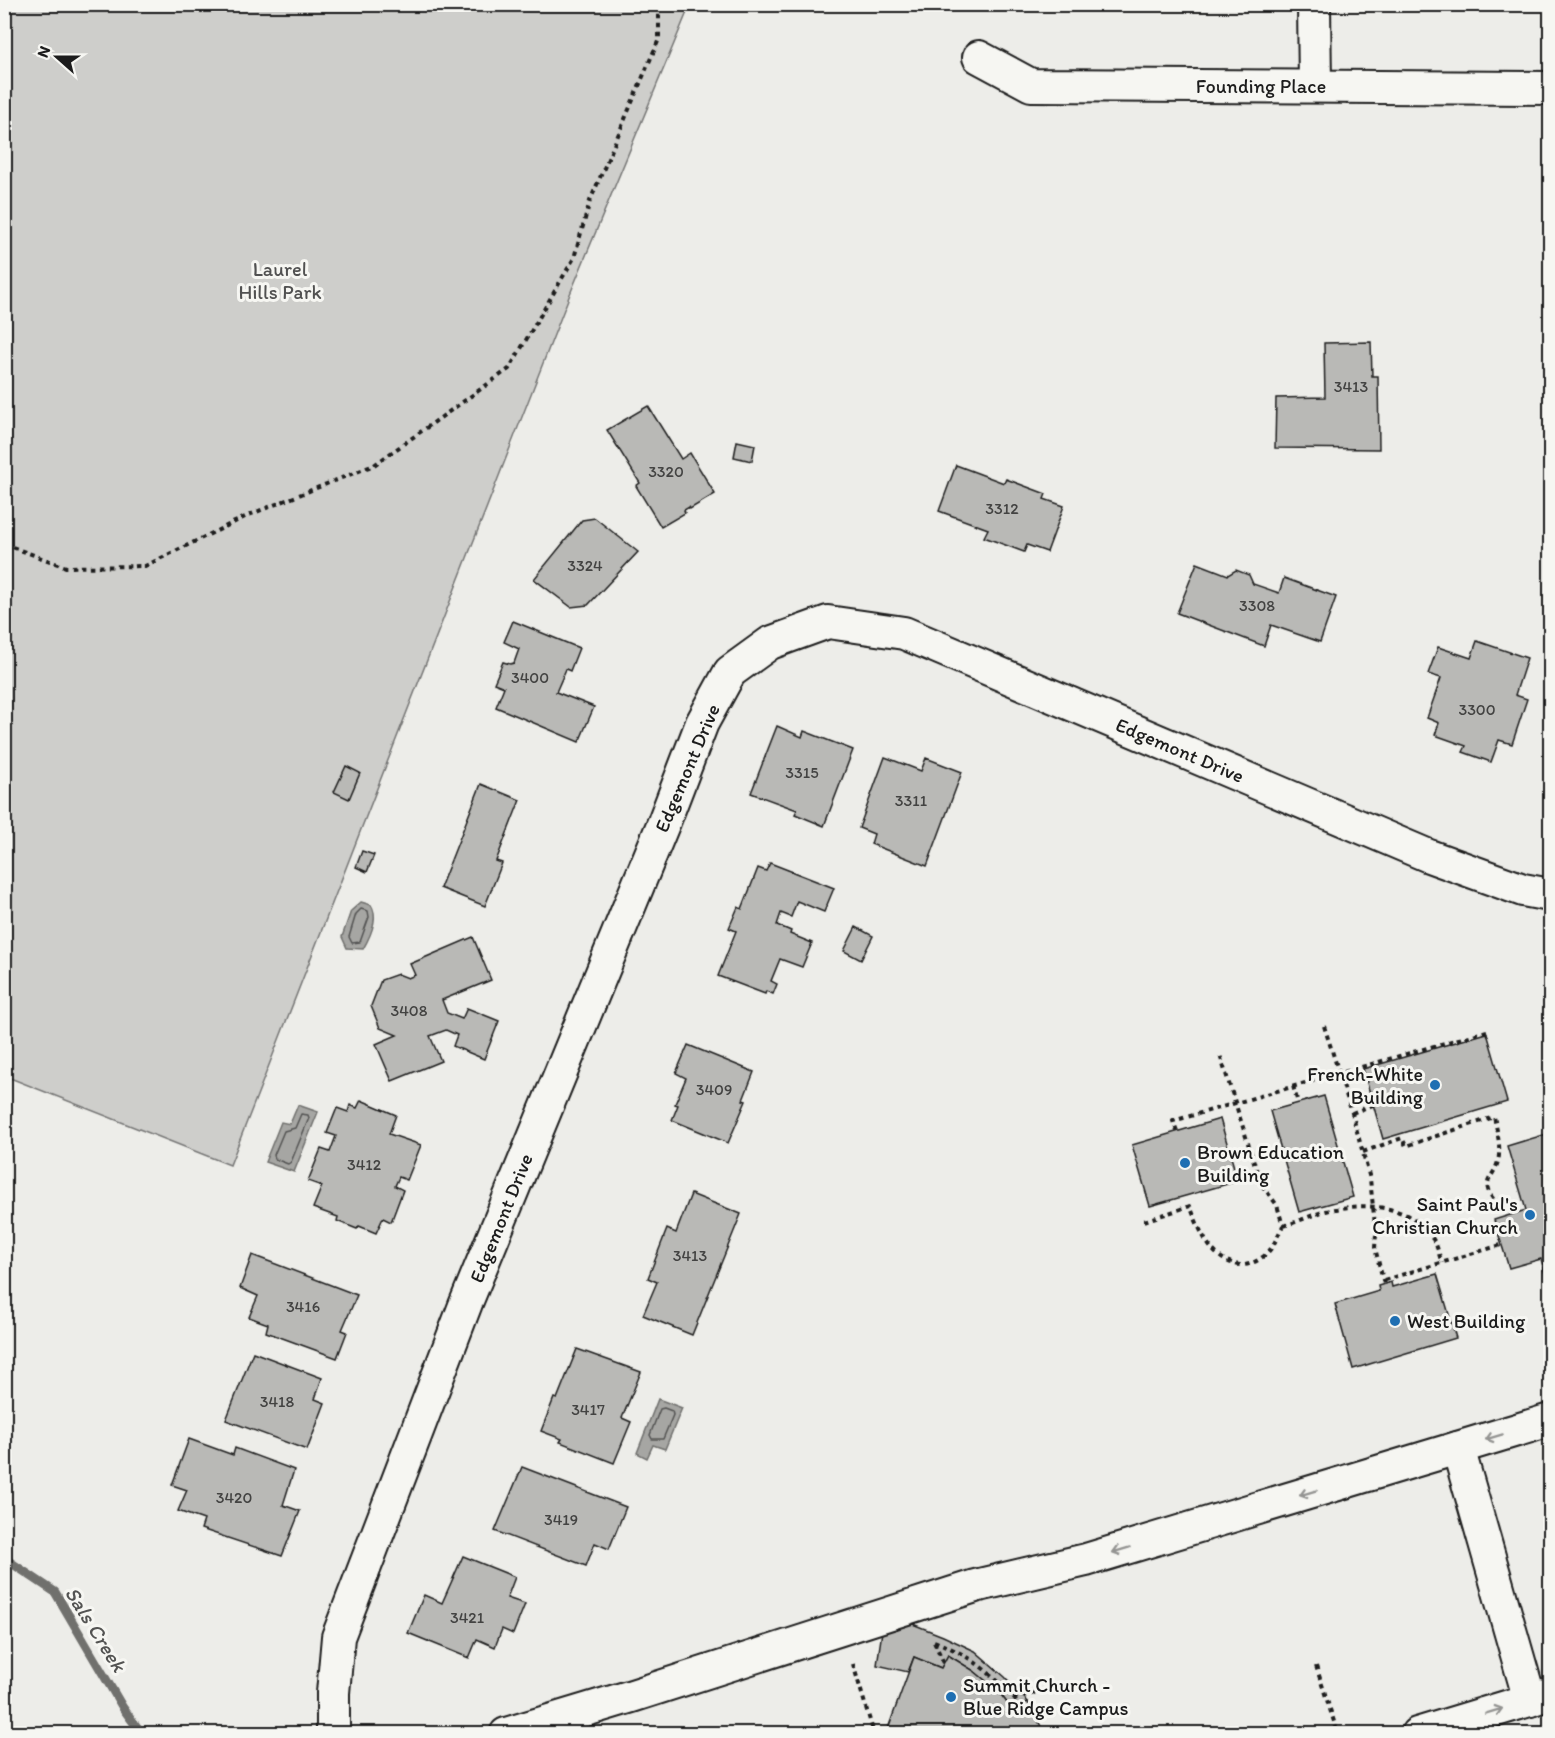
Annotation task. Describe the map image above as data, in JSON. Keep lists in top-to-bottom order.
{
  "streets": {
    "street": ["Founding Place", "Edgemont Drive"]
  },
  "water": ["Sals Creek"],
  "parks": ["Laurel Hills Park"],
  "places": [
    "French-White Building",
    "Brown Education Building",
    "Saint Paul's Christian Church",
    "West Building",
    "Summit Church - Blue Ridge Campus"
  ],
  "house_numbers": [
    "3413",
    "3320",
    "3312",
    "3324",
    "3308",
    "3400",
    "3300",
    "3315",
    "3311",
    "3408",
    "3409",
    "3412",
    "3413",
    "3416",
    "3418",
    "3417",
    "3420",
    "3419",
    "3421"
  ],
  "north": "left"
}
